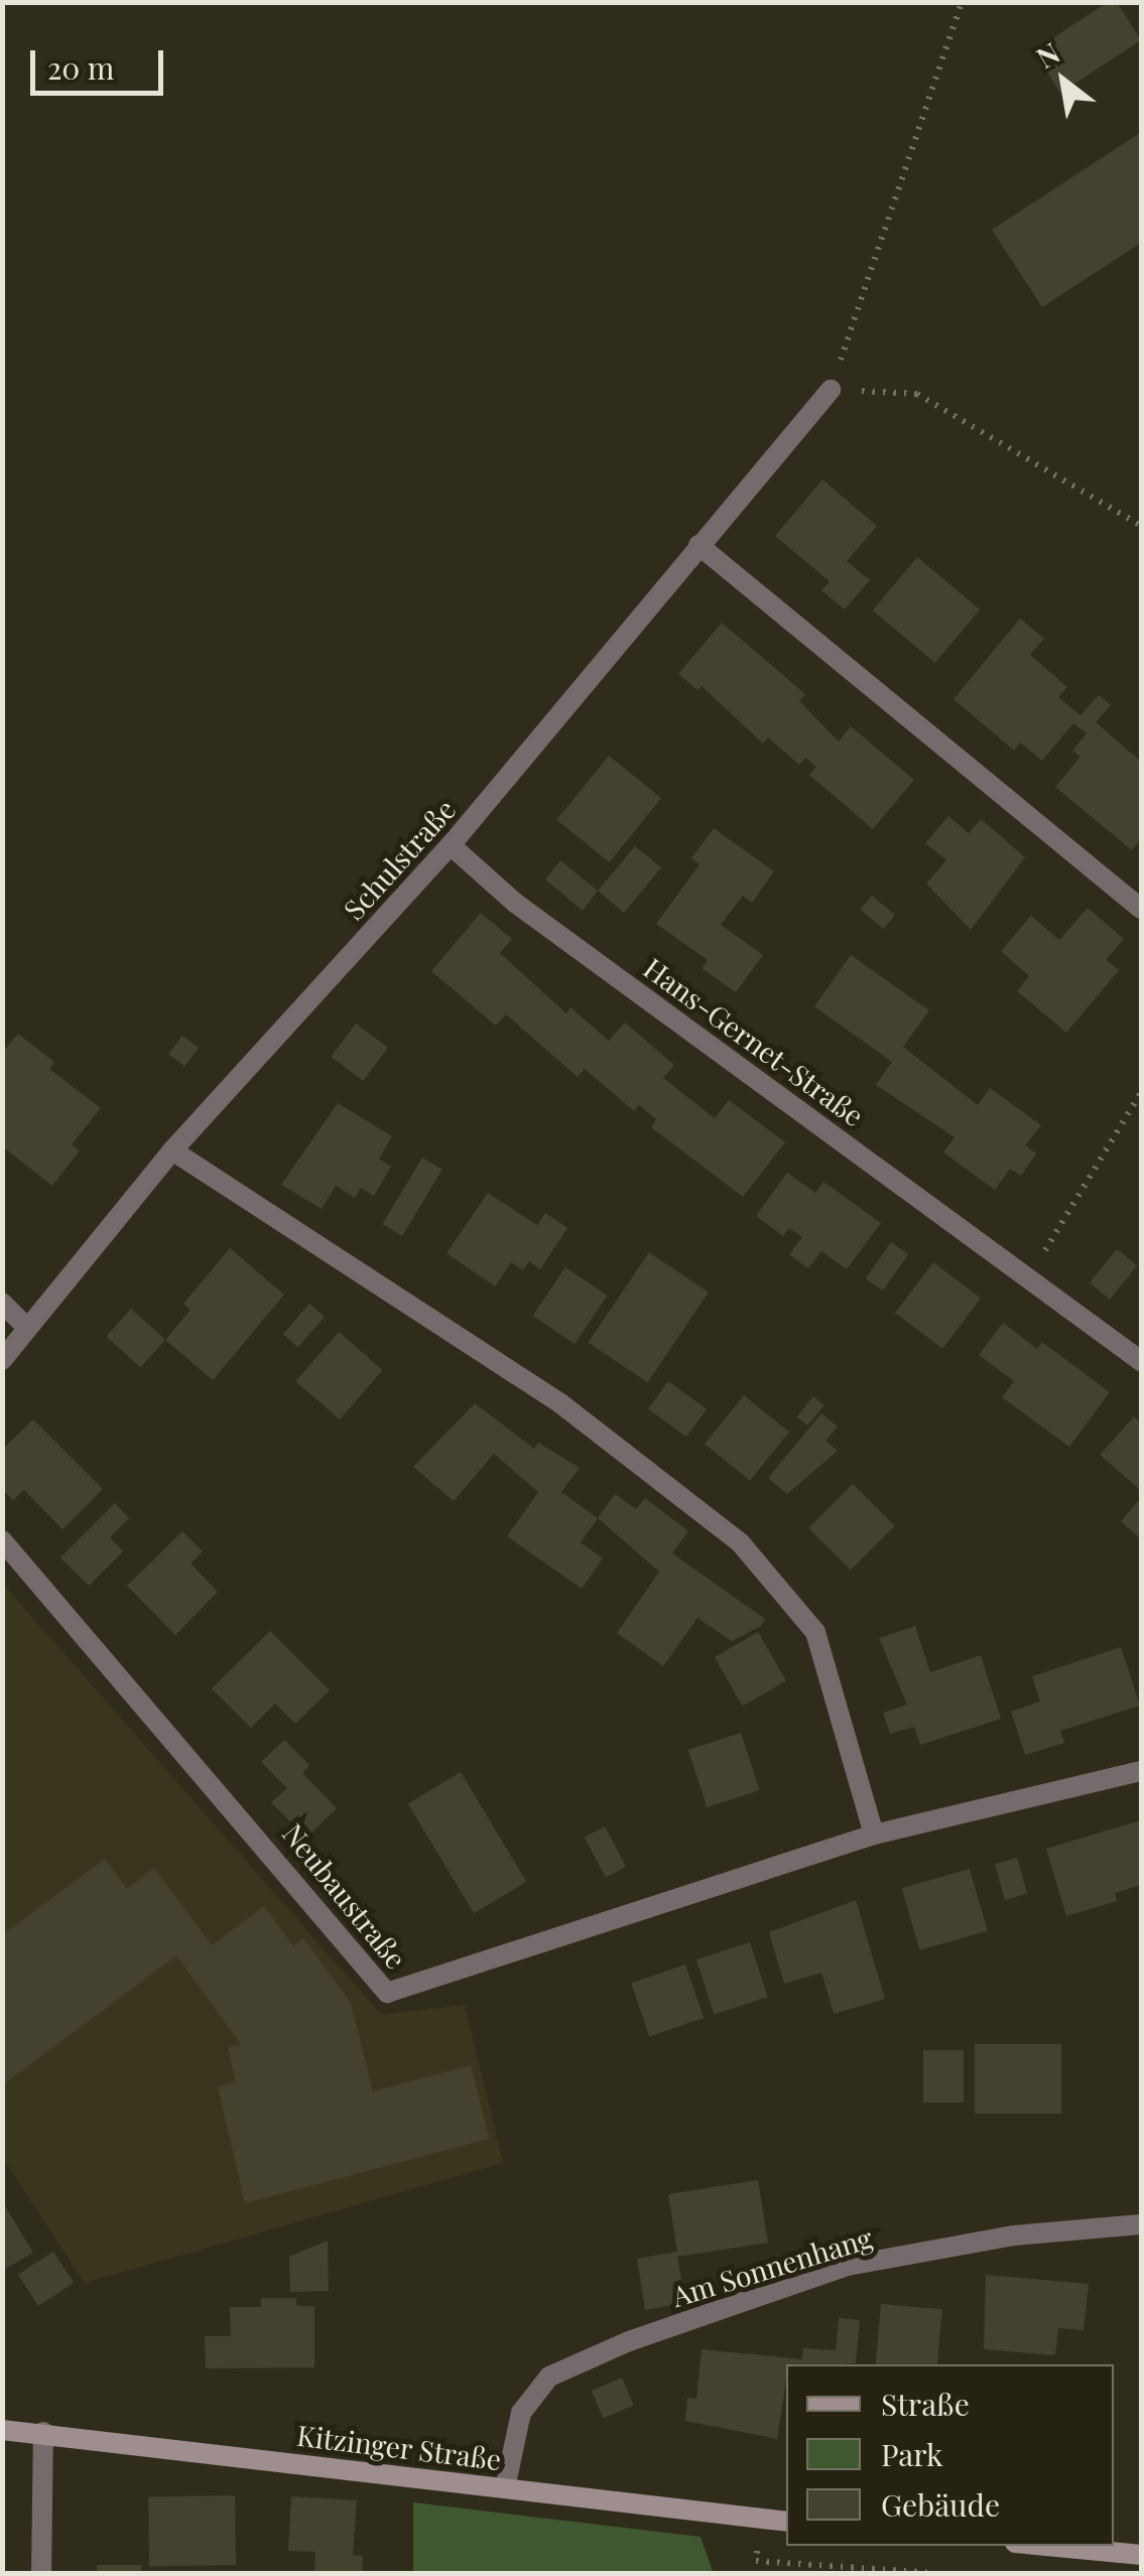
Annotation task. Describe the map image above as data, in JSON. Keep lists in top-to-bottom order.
{
  "streets": {
    "street": [
      "Schulstraße",
      "Hans-Gernet-Straße",
      "Neubaustraße",
      "Am Sonnenhang",
      "Kitzinger Straße"
    ]
  },
  "crossings": [
    ["Schulstraße", "Hans-Gernet-Straße"],
    ["Am Sonnenhang", "Kitzinger Straße"]
  ],
  "legend": ["Straße", "Park", "Gebäude"],
  "scale_bar": "20 m",
  "north": "top left"
}
